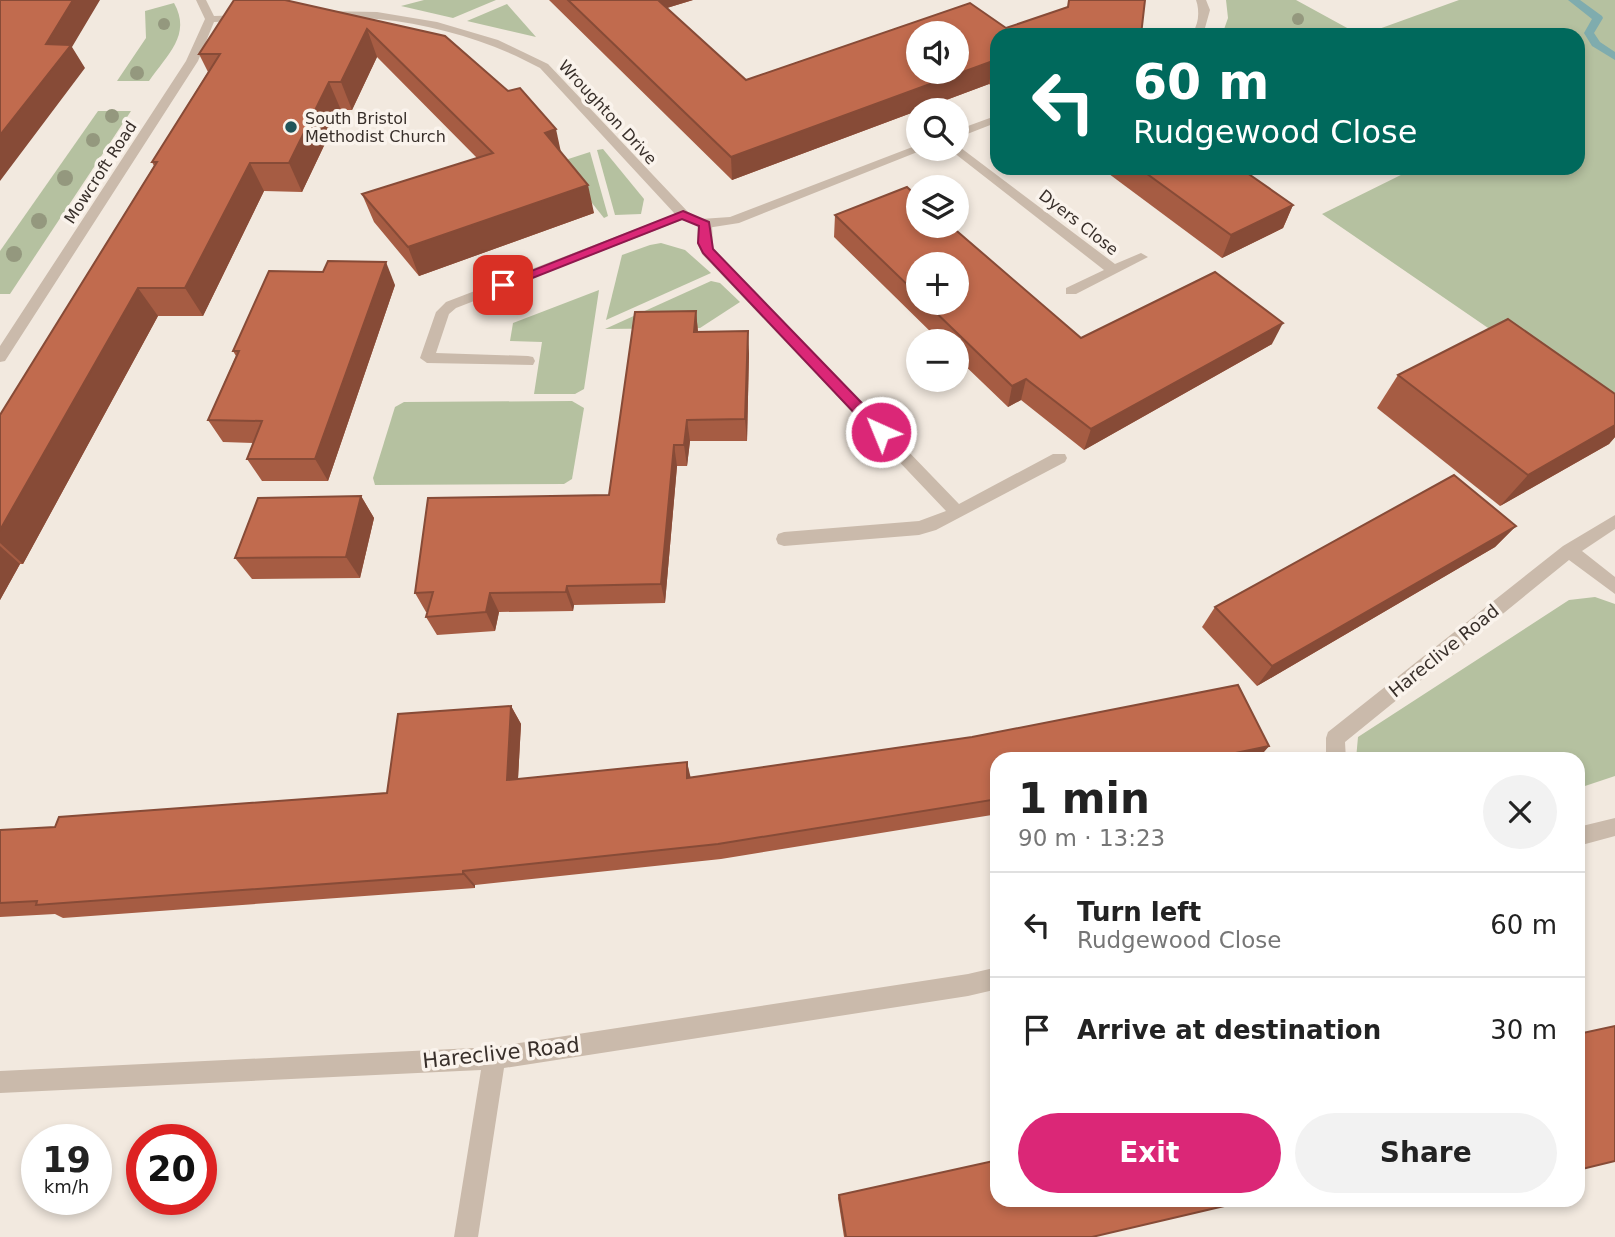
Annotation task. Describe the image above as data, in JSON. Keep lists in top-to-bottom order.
{
  "streets": {
    "street": [
      "Wroughton Drive",
      "Mowcroft Road",
      "Dyers Close",
      "Hareclive Road"
    ]
  },
  "places": ["South Bristol Methodist Church"],
  "page": {
    "map_buttons": ["+", "−"],
    "turn": ["60 m", "Rudgewood Close"],
    "heading": ["1 min", "90 m · 13:23"],
    "list": [
      {
        "name": "Turn left",
        "note": "Rudgewood Close",
        "value": "60 m"
      },
      {
        "name": "Arrive at destination",
        "value": "30 m"
      }
    ],
    "buttons": ["Exit", "Share"],
    "speed": "19 km/h",
    "limit": "20"
  }
}
